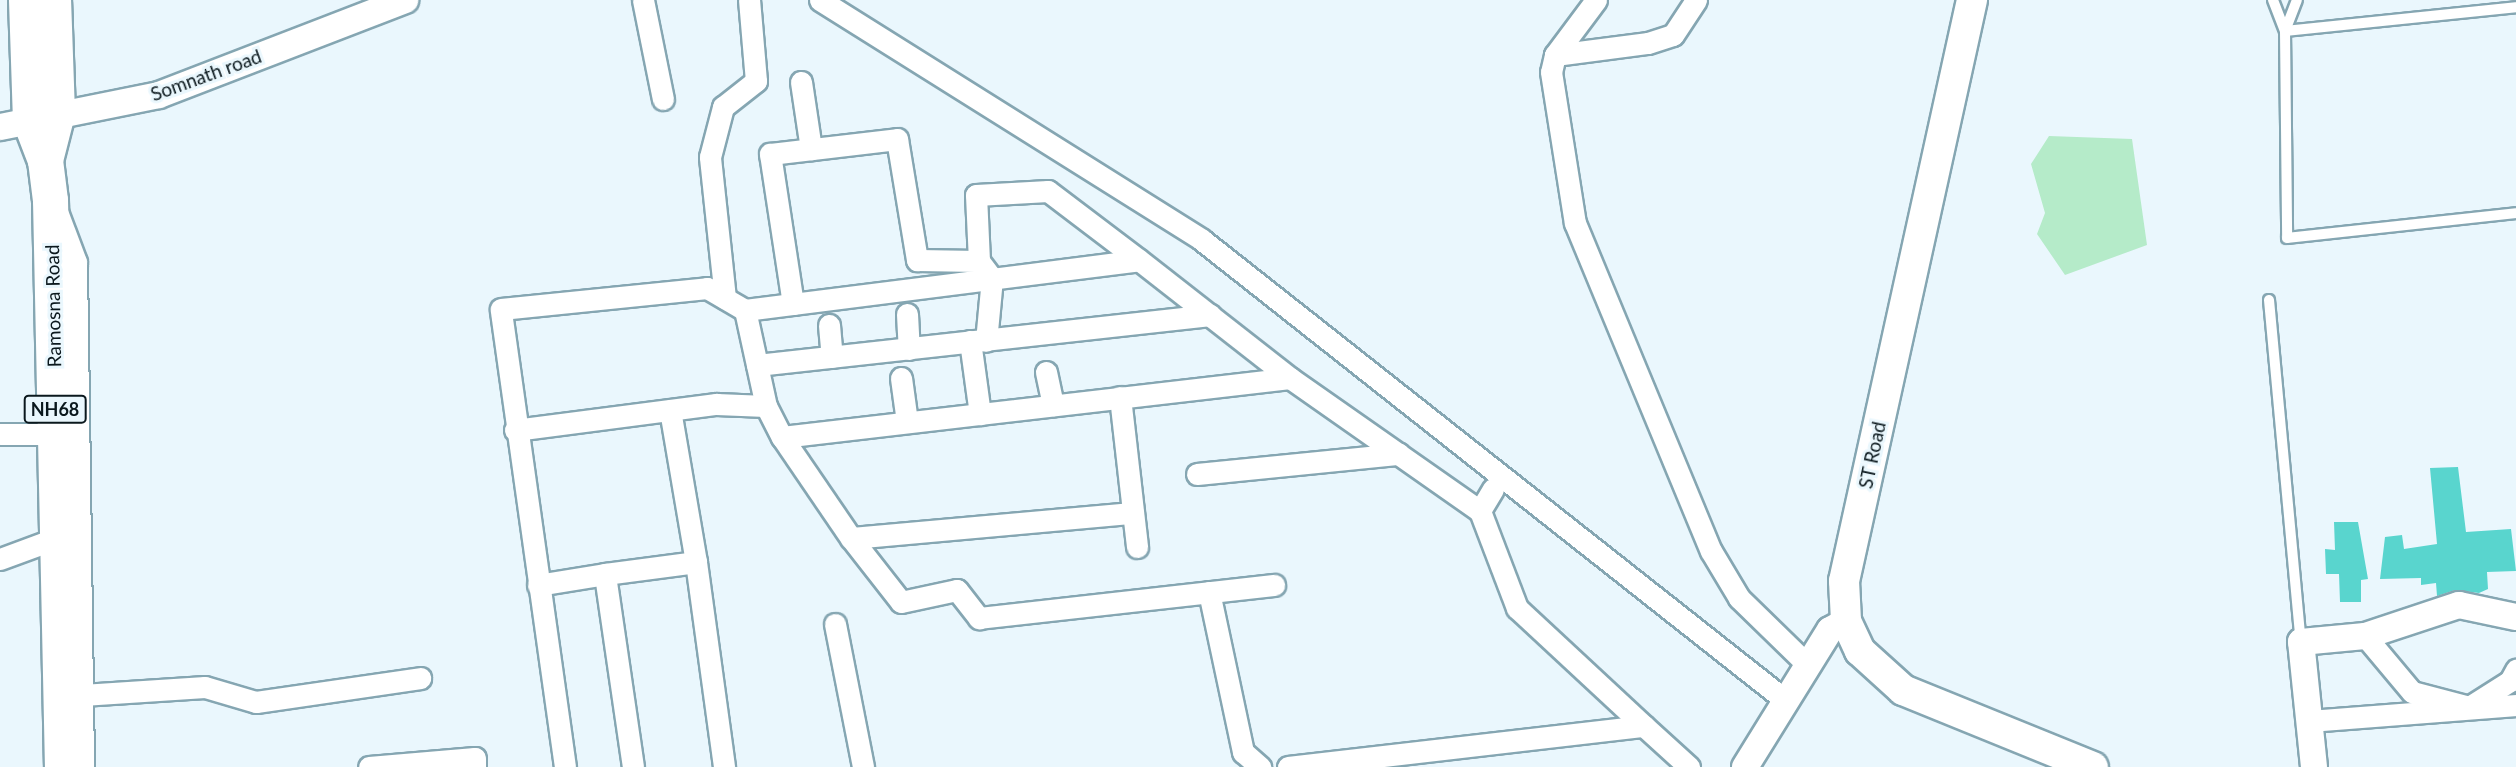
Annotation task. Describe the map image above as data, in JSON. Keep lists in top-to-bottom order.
{
  "streets": {
    "highway": ["Ramosna Road", "NH68"],
    "main road": ["ST Road"],
    "street": ["Somnath road"]
  },
  "crossings": [
    ["Somnath road", "Ramosna Road"]
  ]
}
